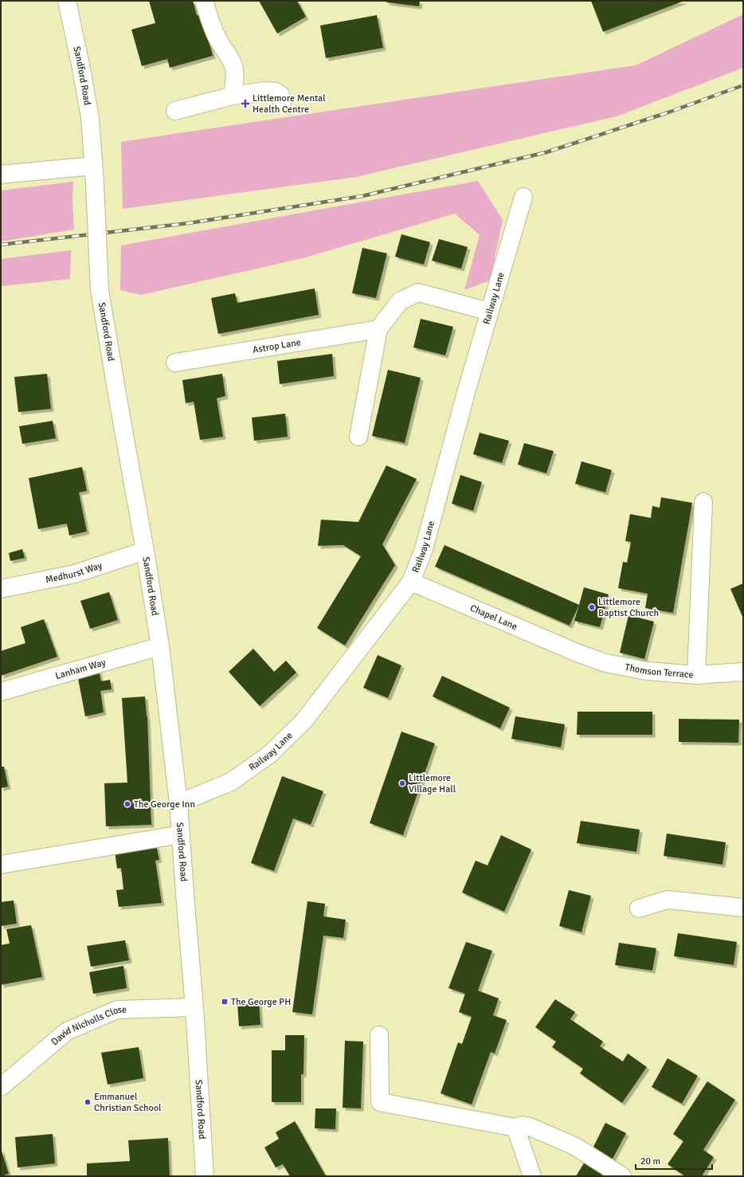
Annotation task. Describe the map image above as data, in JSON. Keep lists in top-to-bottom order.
{
  "streets": {
    "street": [
      "Sandford Road",
      "Railway Lane",
      "Astrop Lane",
      "Medhurst Way",
      "Chapel Lane",
      "Lanham Way",
      "Thomson Terrace",
      "David Nicholls Close"
    ]
  },
  "crossings": [
    ["Sandford Road", "Railway Lane"],
    ["Sandford Road", "Medhurst Way"],
    ["Sandford Road", "Lanham Way"],
    ["Sandford Road", "David Nicholls Close"],
    ["Railway Lane", "Chapel Lane"],
    ["Chapel Lane", "Thomson Terrace"]
  ],
  "places": {
    "health": ["Littlemore Mental Health Centre"],
    "other": [
      "Littlemore Baptist Church",
      "Littlemore Village Hall",
      "The George Inn",
      "Emmanuel Christian School"
    ],
    "transit": ["The George PH"]
  },
  "scale_bar": "20 m"
}
